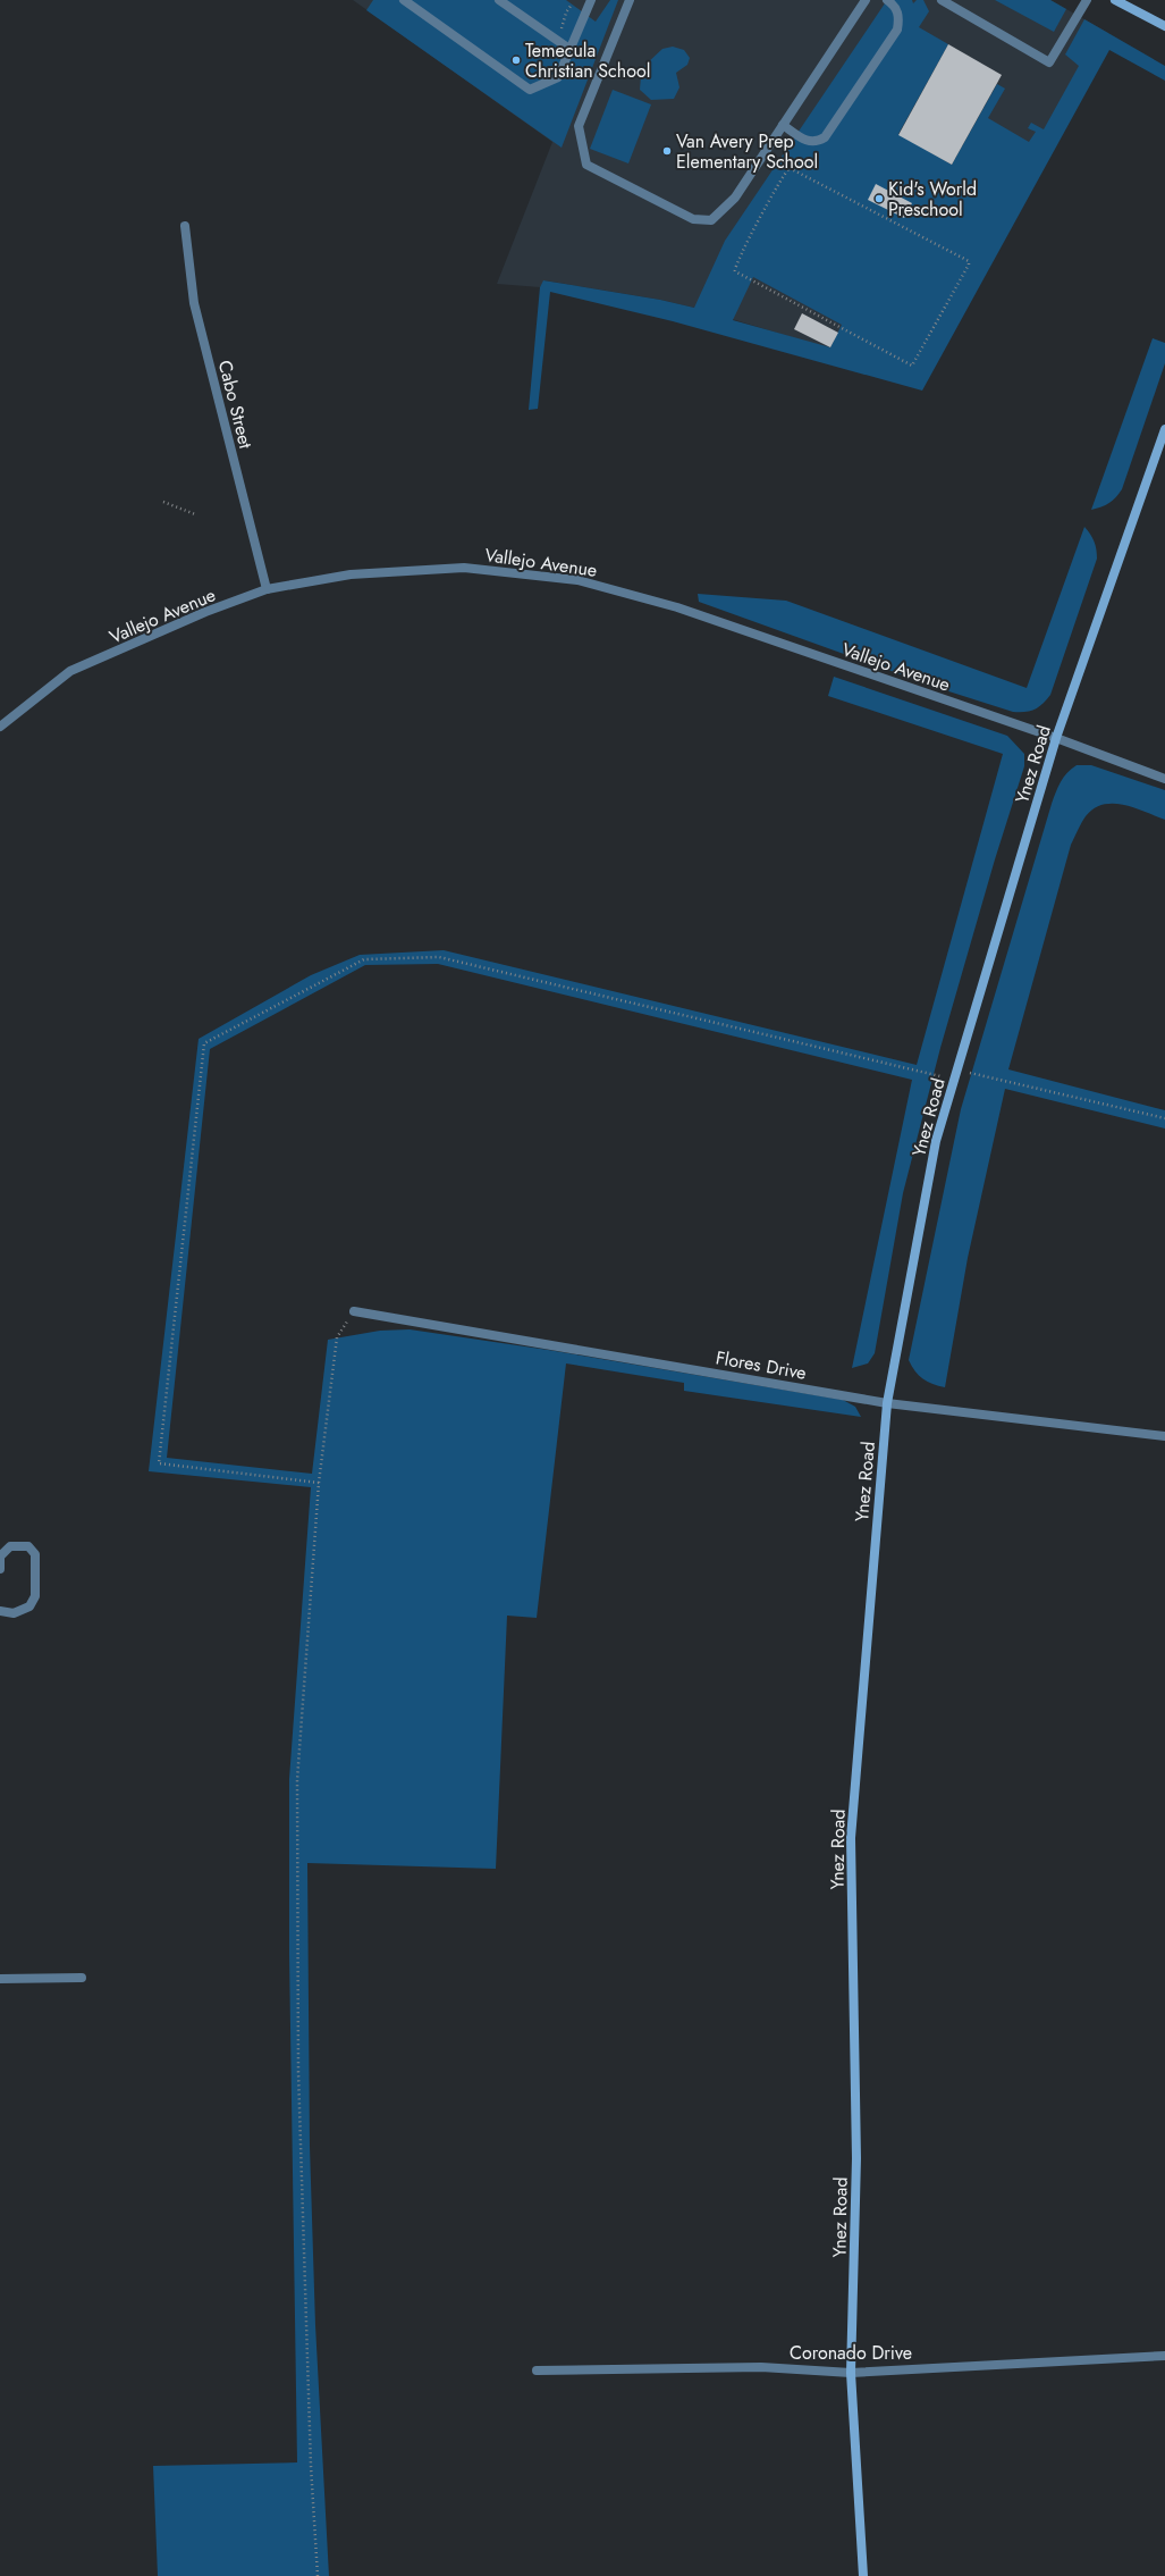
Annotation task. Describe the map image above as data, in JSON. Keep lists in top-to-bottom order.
{
  "streets": {
    "main road": ["Ynez Road"],
    "street": [
      "Cabo Street",
      "Vallejo Avenue",
      "Flores Drive",
      "Coronado Drive"
    ]
  },
  "crossings": [
    ["Cabo Street", "Vallejo Avenue"],
    ["Vallejo Avenue", "Ynez Road"],
    ["Ynez Road", "Flores Drive"],
    ["Ynez Road", "Coronado Drive"]
  ],
  "places": ["Temecula Christian School", "Van Avery Prep Elementary School", "Kid's World Preschool"]
}
